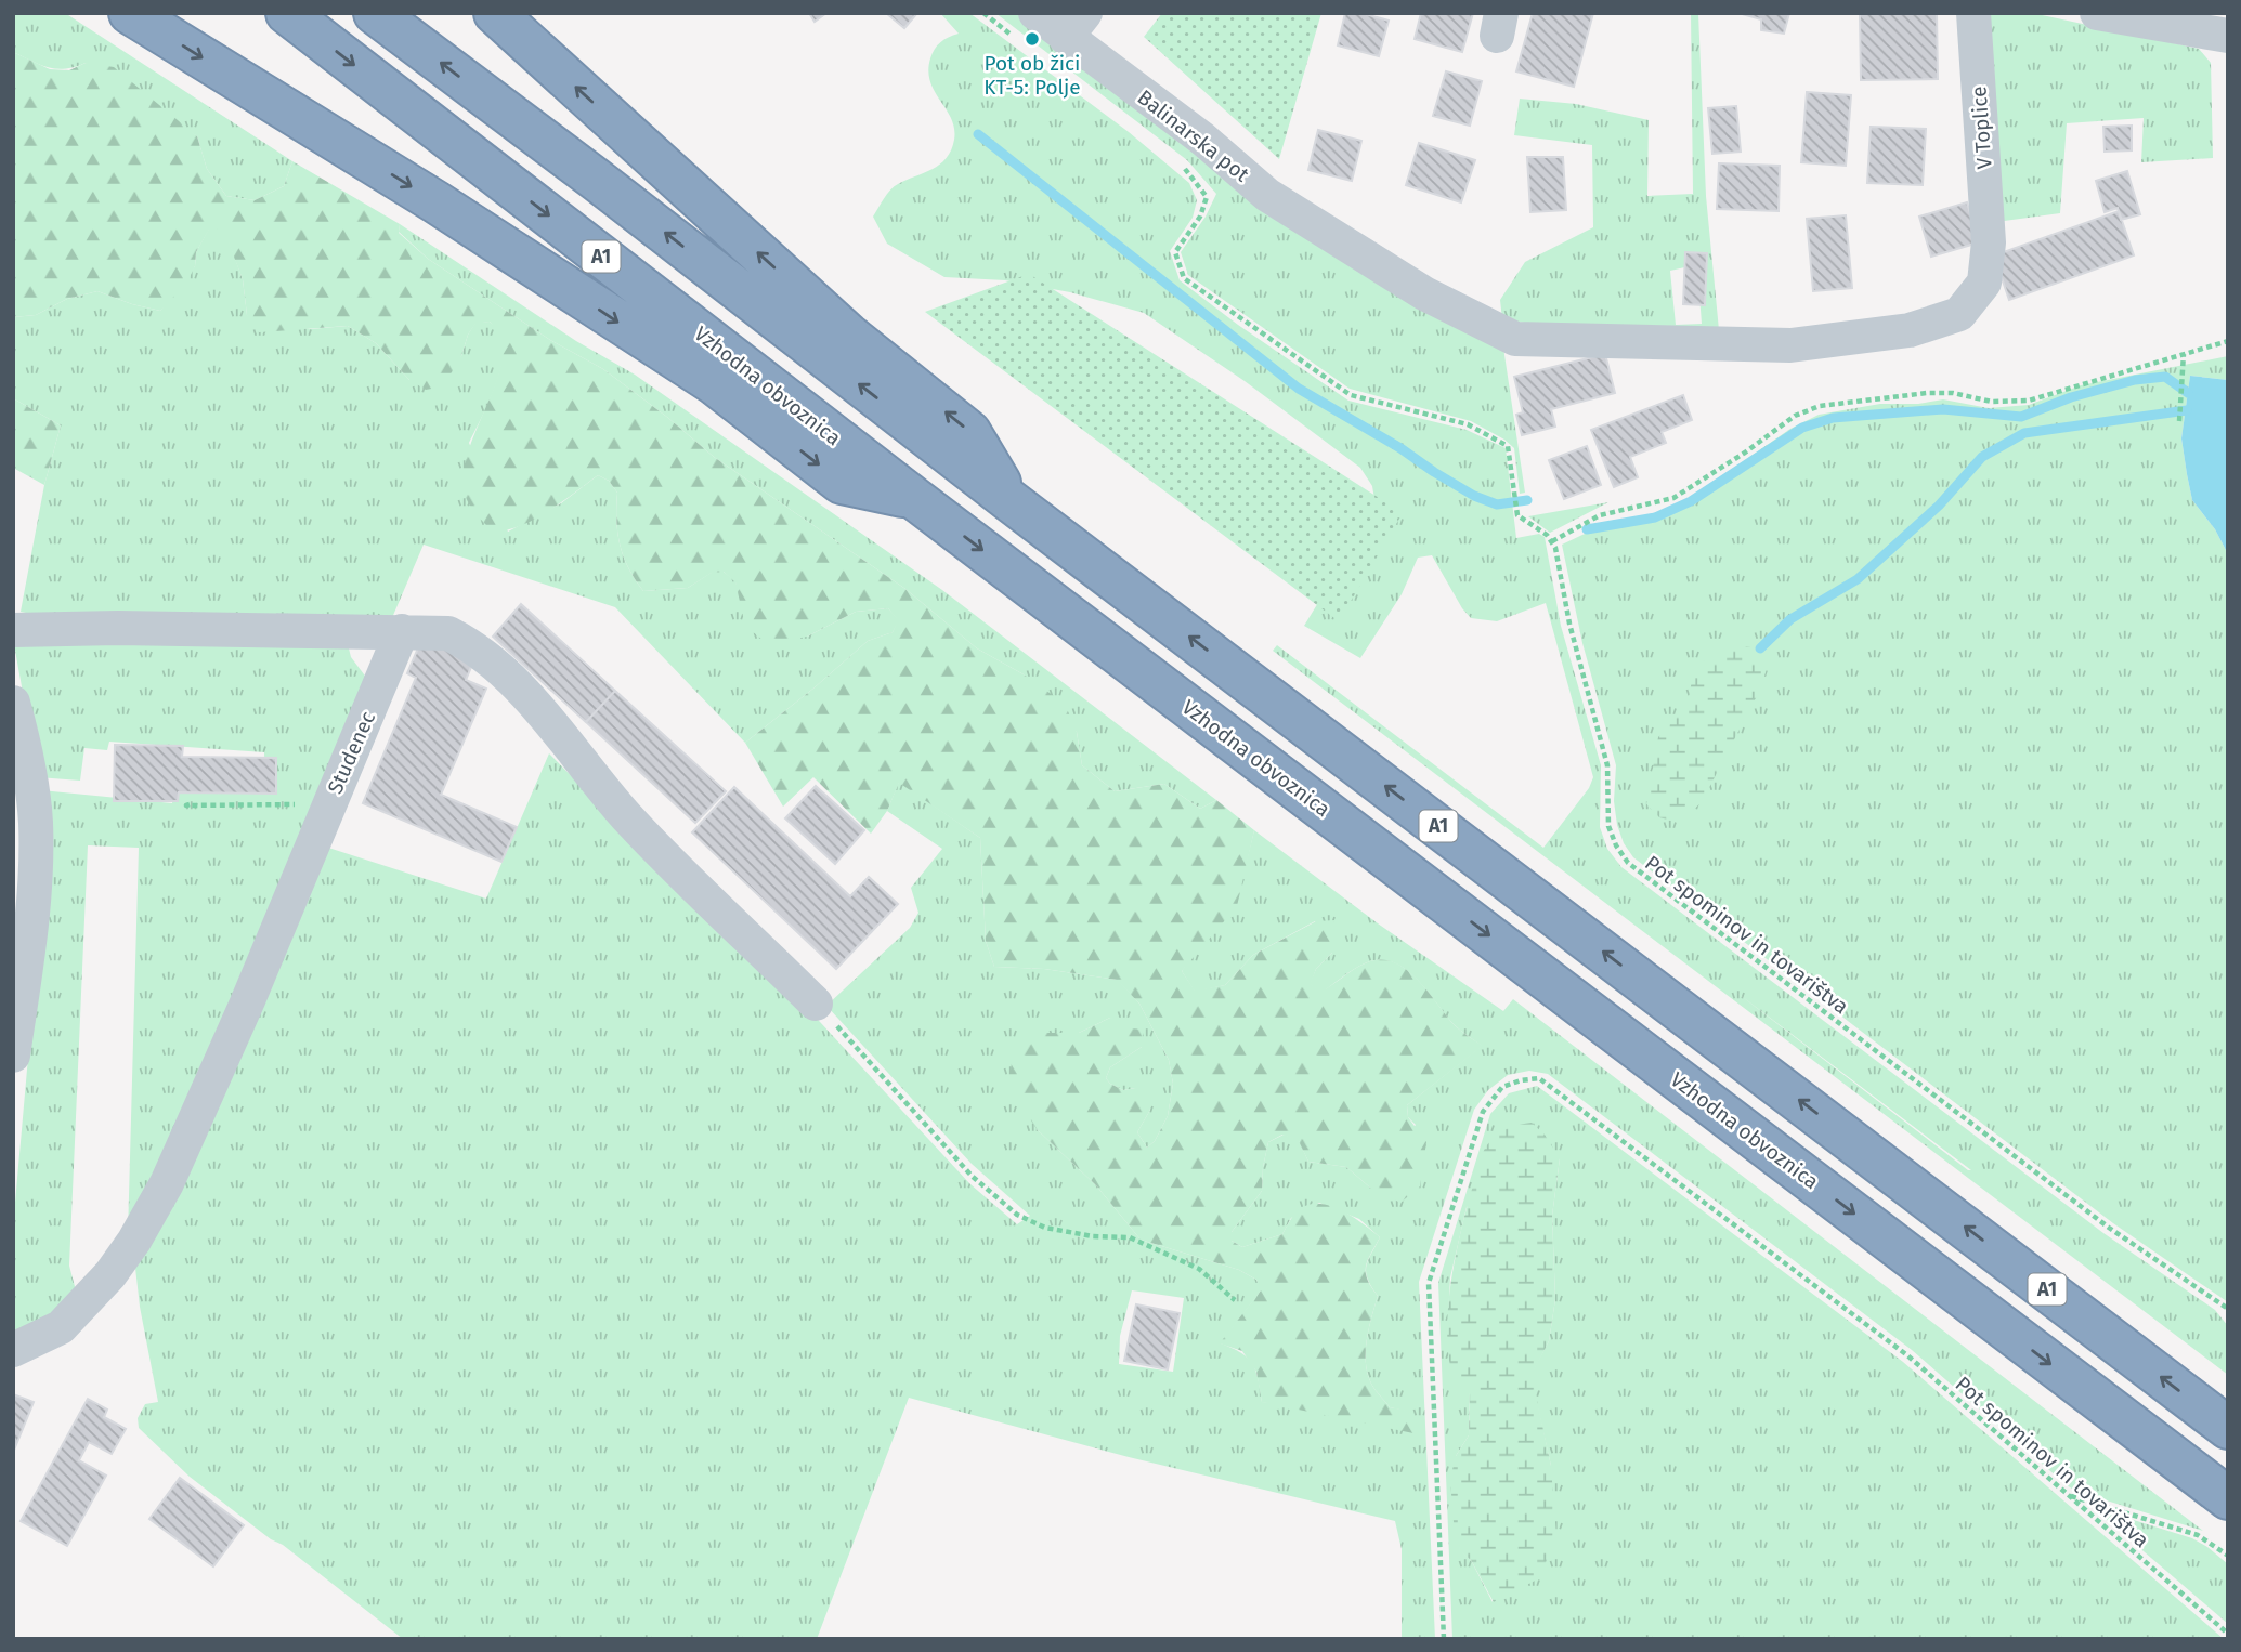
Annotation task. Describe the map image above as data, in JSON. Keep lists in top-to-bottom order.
{
  "streets": {
    "highway": ["A1", "Vzhodna obvoznica"],
    "street": ["V Toplice", "Balinarska pot", "Studenec"],
    "path": ["Pot spominov in tovarištva"]
  },
  "crossings": [
    ["V Toplice", "Balinarska pot"]
  ],
  "places": ["Pot ob žici KT-5: Polje"]
}
